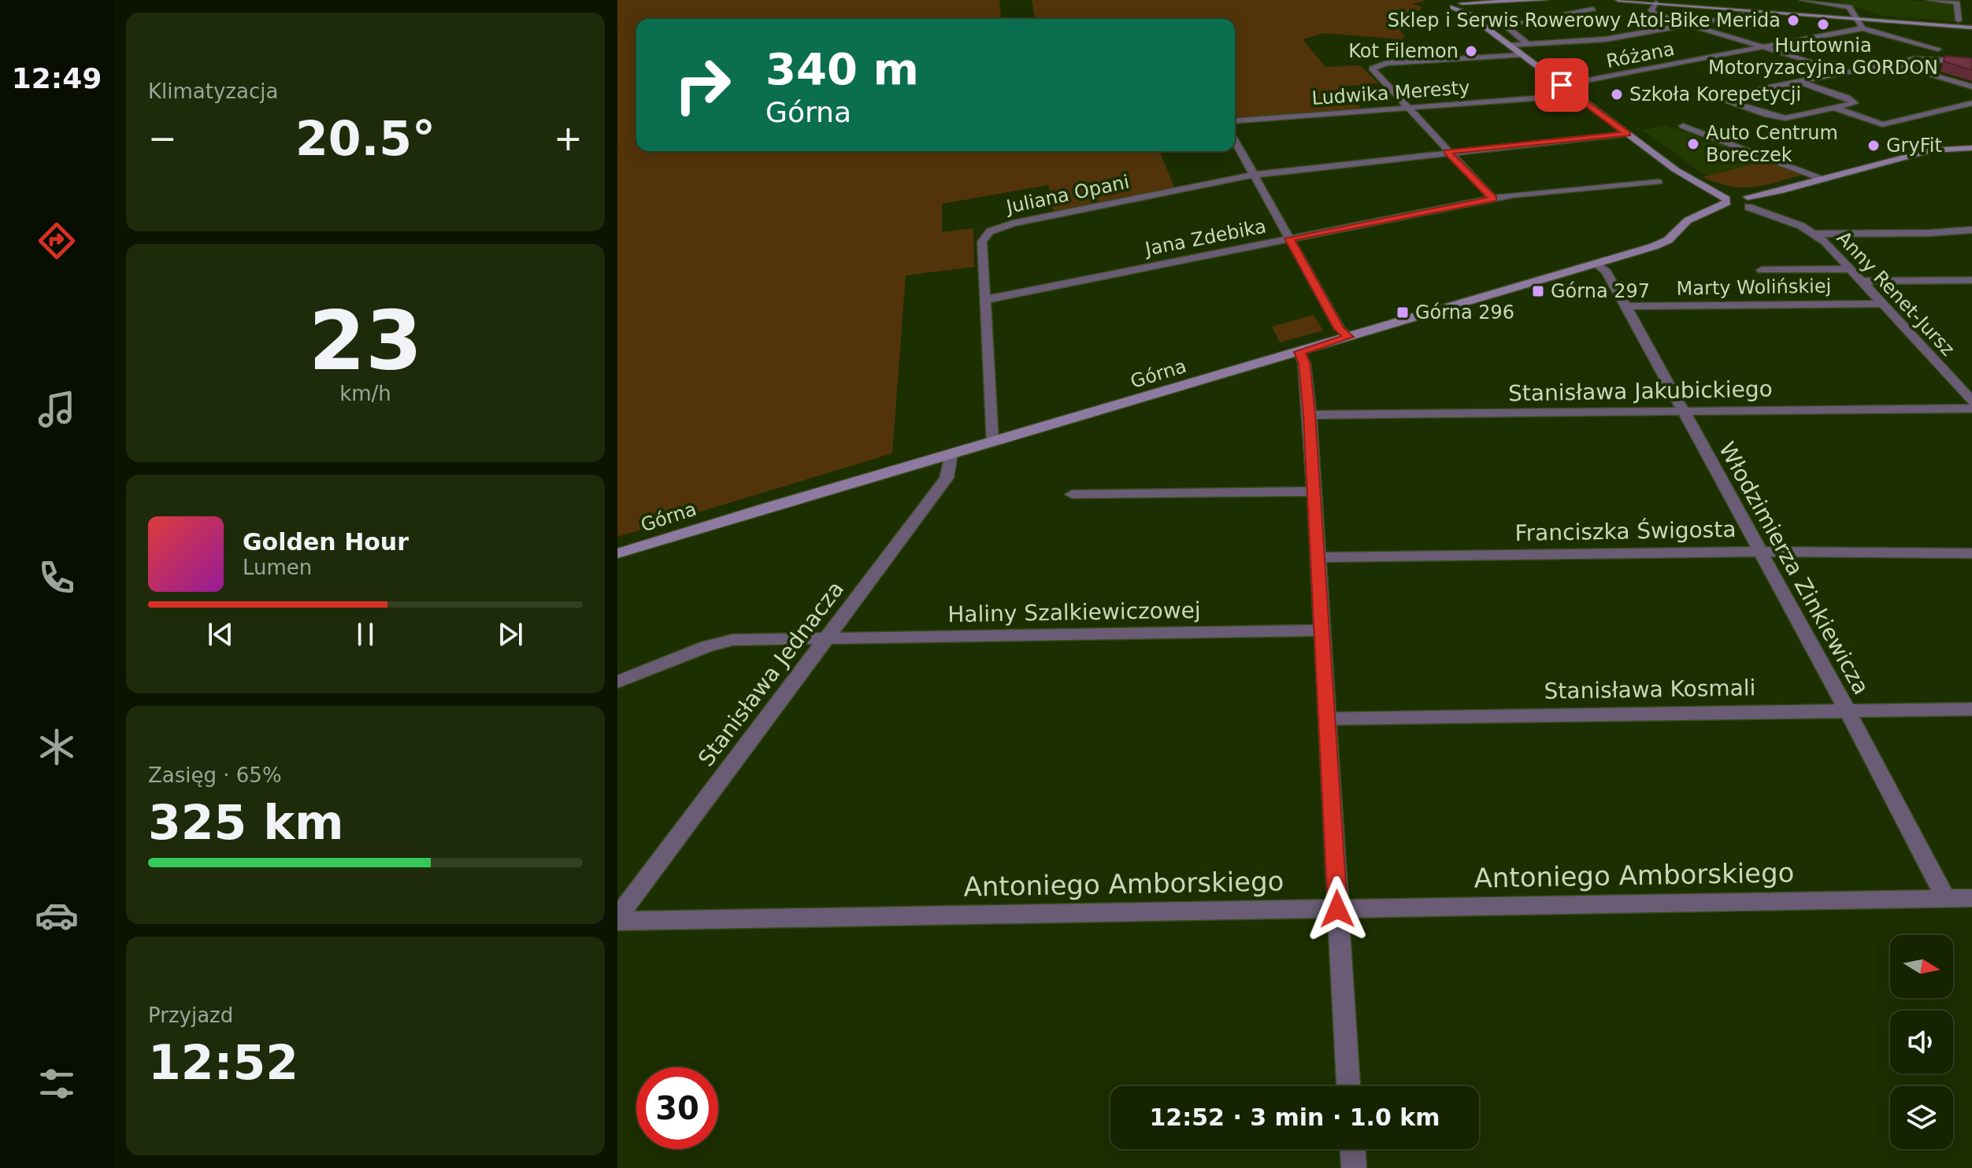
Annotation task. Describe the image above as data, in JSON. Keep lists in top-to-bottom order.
{
  "streets": {
    "street": [
      "Różana",
      "Ludwika Meresty",
      "Juliana Opani",
      "Jana Zdebika",
      "Marty Wolińskiej",
      "Anny Renet-Jursz",
      "Górna",
      "Stanisława Jakubickiego",
      "Franciszka Świgosta",
      "Włodzimierza Zinkiewicza",
      "Haliny Szalkiewiczowej",
      "Stanisława Jednacza",
      "Stanisława Kosmali",
      "Antoniego Amborskiego"
    ]
  },
  "crossings": [
    ["Juliana Opani", "Jana Zdebika"],
    ["Juliana Opani", "Górna"],
    ["Marty Wolińskiej", "Anny Renet-Jursz"],
    ["Marty Wolińskiej", "Włodzimierza Zinkiewicza"],
    ["Anny Renet-Jursz", "Górna"],
    ["Górna", "Włodzimierza Zinkiewicza"],
    ["Górna", "Stanisława Jednacza"],
    ["Stanisława Jakubickiego", "Włodzimierza Zinkiewicza"],
    ["Franciszka Świgosta", "Włodzimierza Zinkiewicza"],
    ["Włodzimierza Zinkiewicza", "Stanisława Kosmali"],
    ["Włodzimierza Zinkiewicza", "Antoniego Amborskiego"],
    ["Haliny Szalkiewiczowej", "Stanisława Jednacza"],
    ["Stanisława Jednacza", "Antoniego Amborskiego"]
  ],
  "places": {
    "other": [
      "Sklep i Serwis Rowerowy Atol-Bike Merida",
      "Hurtownia Motoryzacyjna GORDON",
      "Kot Filemon",
      "Szkoła Korepetycji",
      "Auto Centrum Boreczek",
      "GryFit"
    ],
    "transit": ["Górna 297", "Górna 296"]
  },
  "north": "right",
  "page": {
    "tabs": "12:49",
    "tile": [
      "Klimatyzacja",
      ["23", "km/h"],
      ["Zasięg · 65%", "325 km"],
      ["Przyjazd", "12:52"]
    ],
    "turn": ["340 m", "Górna"],
    "heat": ["−", "20.5°", "+"],
    "song": ["Golden Hour", "Lumen"],
    "limit": "30",
    "trip": "12:52 · 3 min · 1.0 km"
  }
}
